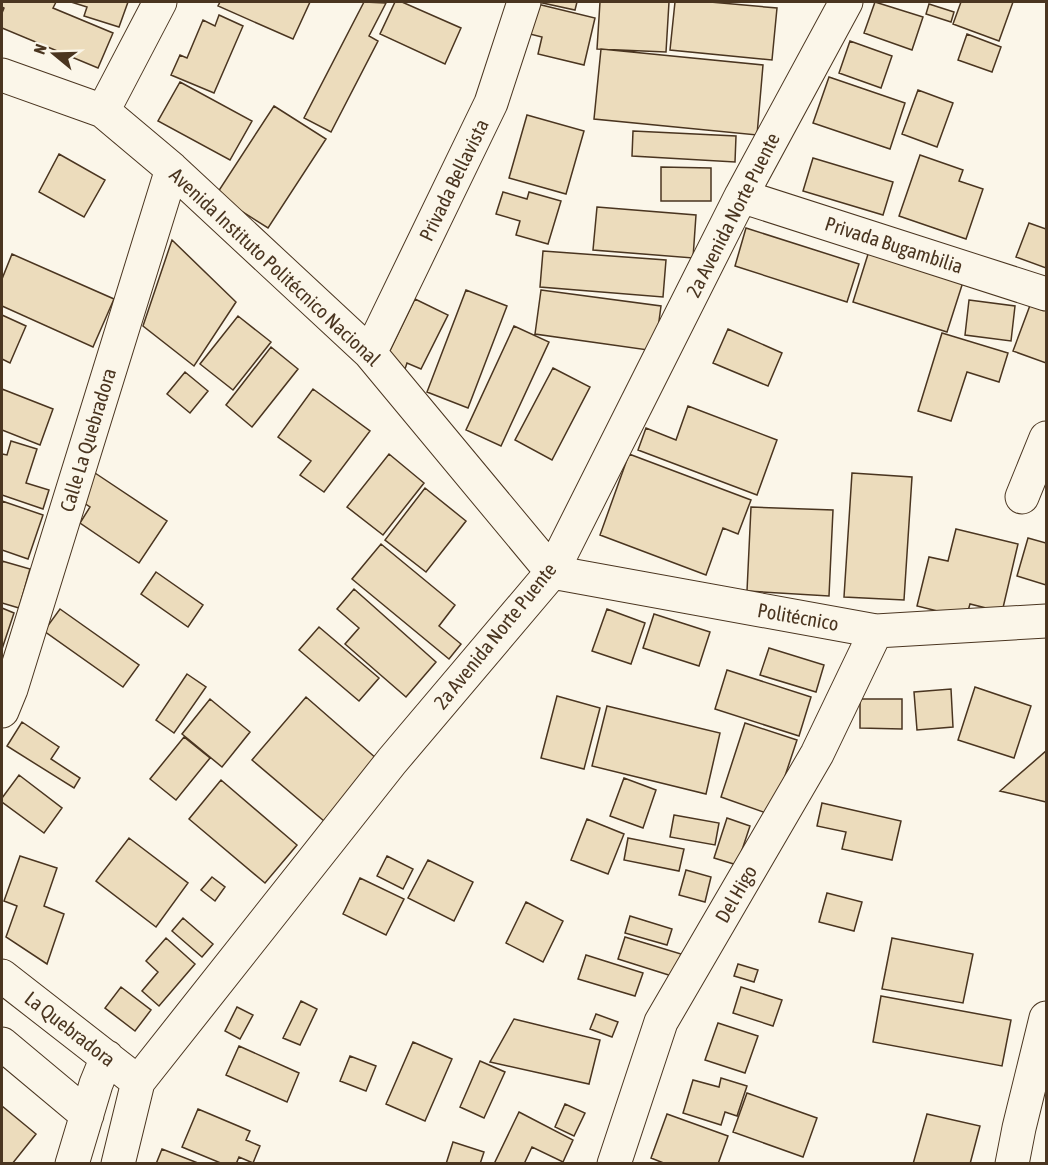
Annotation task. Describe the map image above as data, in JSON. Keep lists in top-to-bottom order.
{
  "streets": {
    "street": [
      "Privada Bellavista",
      "2a Avenida Norte Puente",
      "Privada Bugambilia",
      "Avenida Instituto Politécnico Nacional",
      "Calle La Quebradora",
      "Politécnico",
      "Del Higo",
      "La Quebradora"
    ]
  },
  "crossings": [
    ["Privada Bellavista", "Avenida Instituto Politécnico Nacional"],
    ["2a Avenida Norte Puente", "Privada Bugambilia"],
    ["2a Avenida Norte Puente", "Avenida Instituto Politécnico Nacional"],
    ["2a Avenida Norte Puente", "Politécnico"],
    ["2a Avenida Norte Puente", "La Quebradora"],
    ["Avenida Instituto Politécnico Nacional", "Calle La Quebradora"],
    ["Avenida Instituto Politécnico Nacional", "Politécnico"],
    ["Politécnico", "Del Higo"]
  ],
  "north": "left"
}
